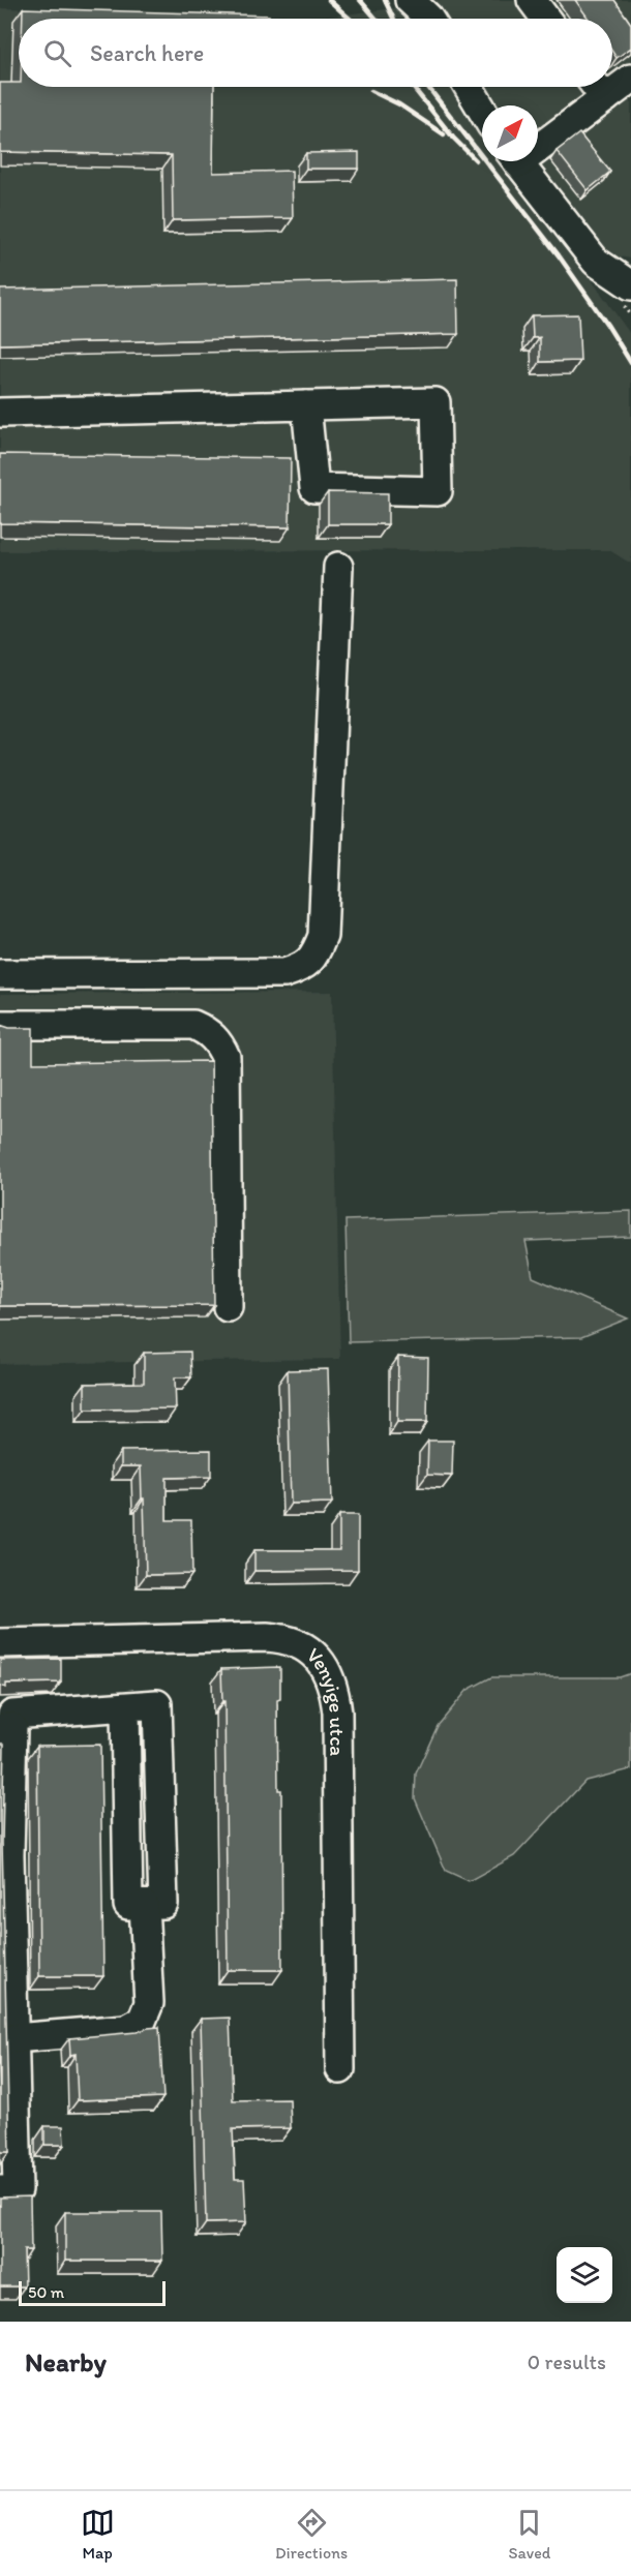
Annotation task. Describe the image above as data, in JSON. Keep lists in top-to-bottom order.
{
  "streets": {
    "street": ["Venyige utca"]
  },
  "scale_bar": "50 m",
  "north": "top right",
  "page": {
    "search": "Search here",
    "scale": "50 m",
    "heading": ["Nearby", "0 results"],
    "nav": ["Map", "Directions", "Saved"]
  }
}
